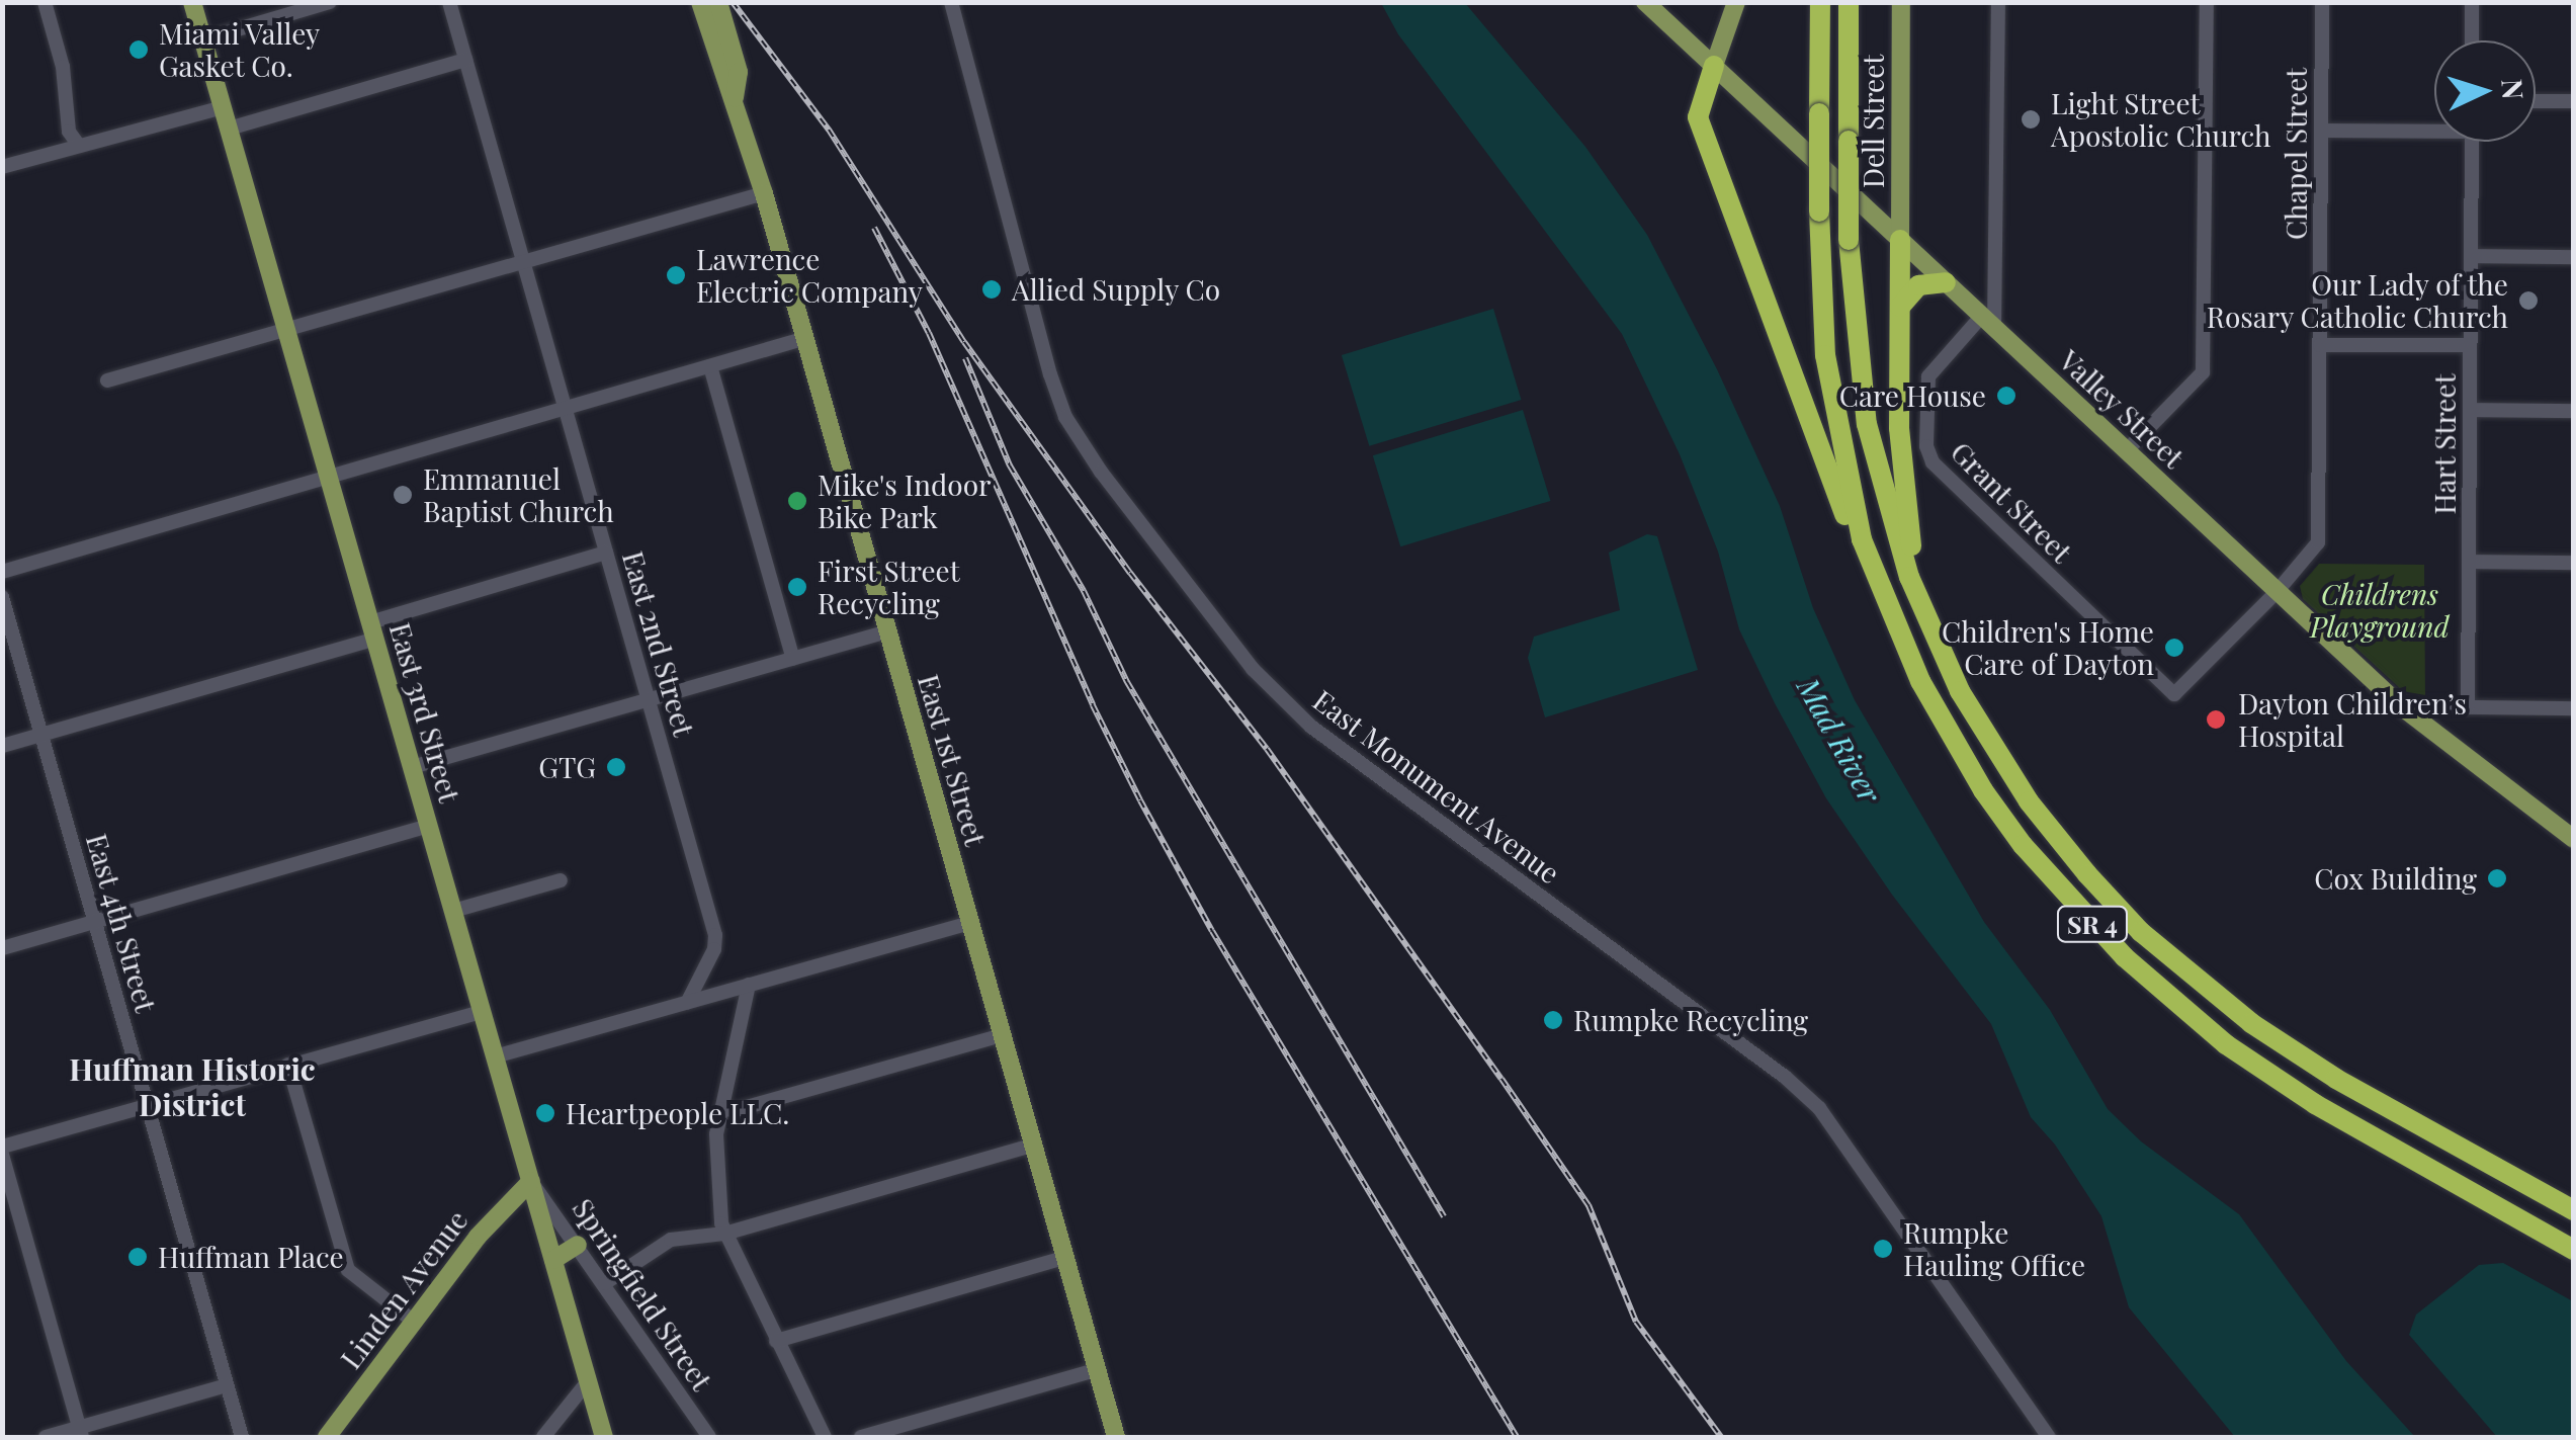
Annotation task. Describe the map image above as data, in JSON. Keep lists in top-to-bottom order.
{
  "streets": {
    "highway": ["SR 4"],
    "main road": [
      "Dell Street",
      "Valley Street",
      "East 3rd Street",
      "East 1st Street",
      "Linden Avenue"
    ],
    "street": [
      "Chapel Street",
      "Hart Street",
      "Grant Street",
      "East 2nd Street",
      "East Monument Avenue",
      "East 4th Street",
      "Springfield Street"
    ]
  },
  "crossings": [
    ["Dell Street", "Valley Street"],
    ["Chapel Street", "Valley Street"],
    ["Chapel Street", "Grant Street"],
    ["Valley Street", "Grant Street"],
    ["East 3rd Street", "Linden Avenue"],
    ["East 3rd Street", "Springfield Street"],
    ["Linden Avenue", "Springfield Street"]
  ],
  "districts": ["Huffman Historic District"],
  "water": ["Mad River"],
  "parks": ["Childrens Playground"],
  "places": [
    "Miami Valley Gasket Co.",
    "Light Street Apostolic Church",
    "Lawrence Electric Company",
    "Allied Supply Co",
    "Our Lady of the Rosary Catholic Church",
    "Care House",
    "Emmanuel Baptist Church",
    "Mike's Indoor Bike Park",
    "First Street Recycling",
    "Children's Home Care of Dayton",
    "Dayton Children’s Hospital",
    "GTG",
    "Cox Building",
    "Rumpke Recycling",
    "Heartpeople LLC.",
    "Rumpke Hauling Office",
    "Huffman Place"
  ],
  "north": "right"
}
